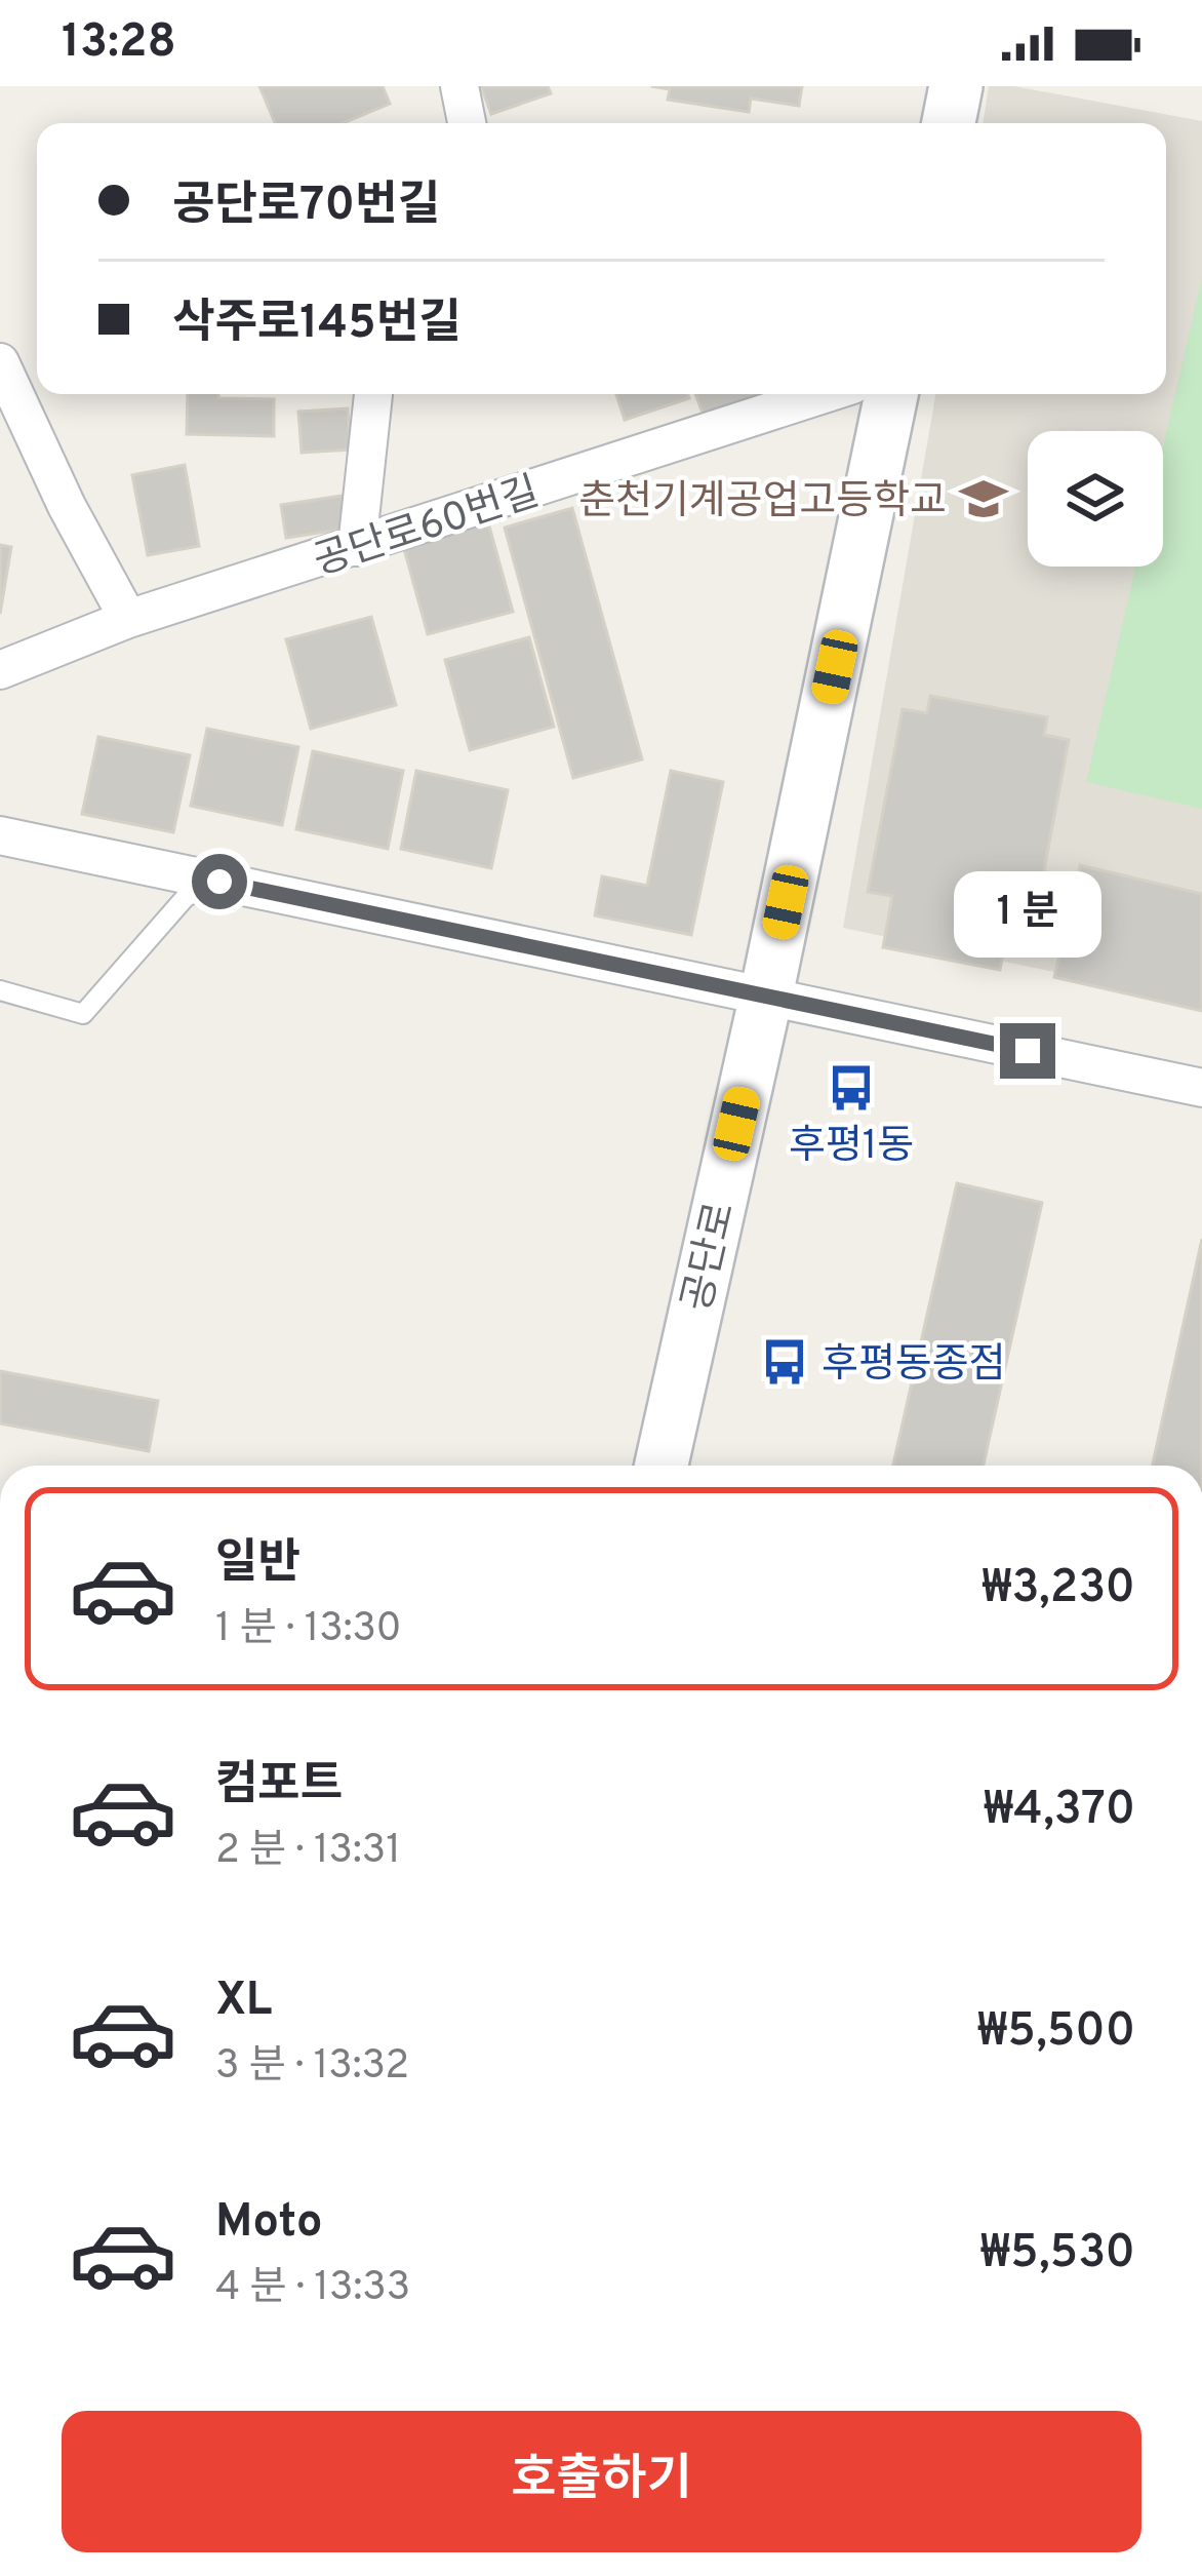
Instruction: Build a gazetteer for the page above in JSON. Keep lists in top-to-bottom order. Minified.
{"streets":{"street":["공단로60번길","공단로"]},"places":{"school or university":["춘천기계공업고등학교"],"bus stop":["후평1동","후평동종점"]},"page":{"status":"13:28","banner":["공단로70번길","삭주로145번길"],"bubble":"1 분","list":[{"name":"일반","note":"1 분 · 13:30","value":"₩3,230"},{"name":"컴포트","note":"2 분 · 13:31","value":"₩4,370"},{"name":"XL","note":"3 분 · 13:32","value":"₩5,500"},{"name":"Moto","note":"4 분 · 13:33","value":"₩5,530"}],"buttons":"호출하기"}}
